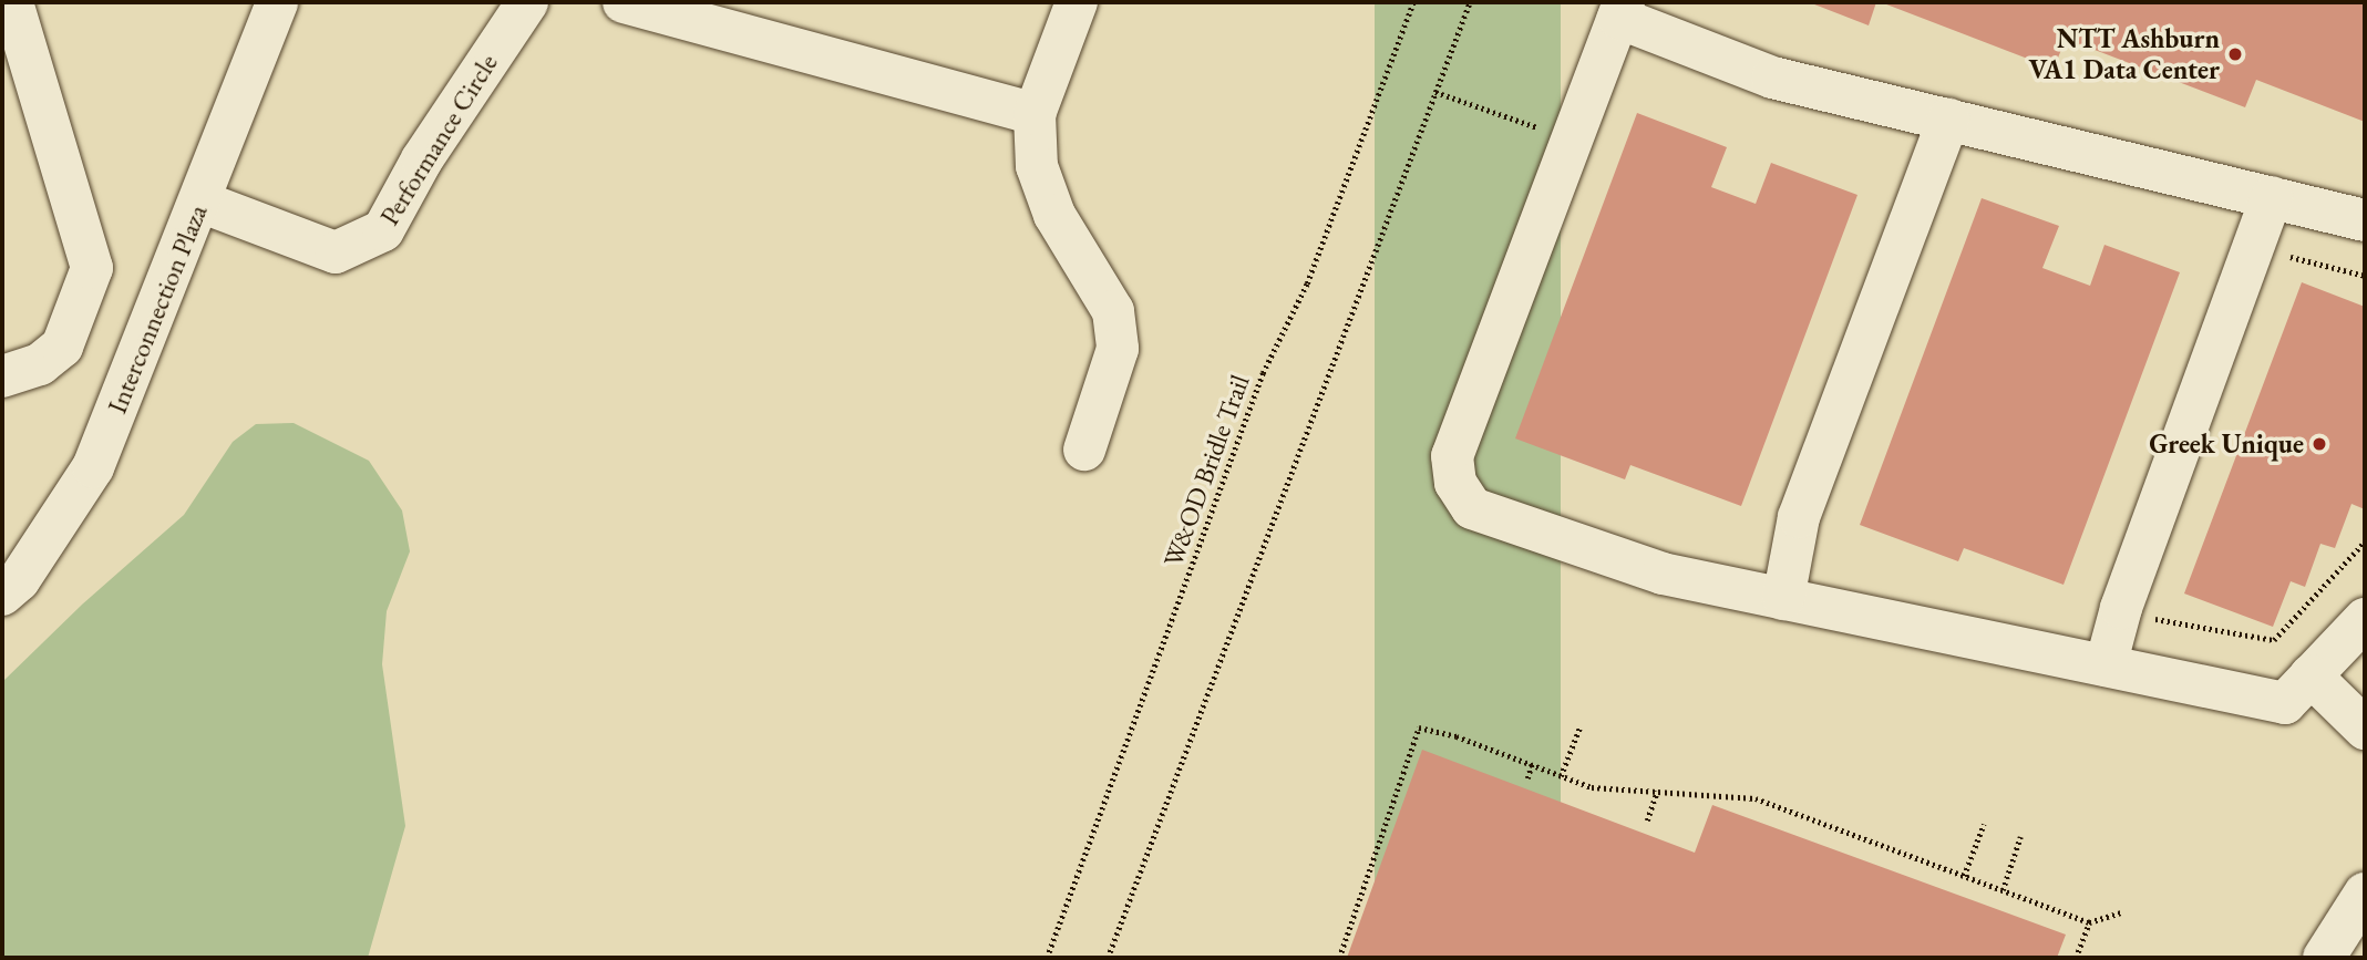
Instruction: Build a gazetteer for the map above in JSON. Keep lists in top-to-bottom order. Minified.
{"streets":{"street":["Performance Circle","Interconnection Plaza"],"path":["W&OD Bridle Trail"]},"crossings":[["Performance Circle","Interconnection Plaza"]],"places":["NTT Ashburn VA1 Data Center","Greek Unique"]}
